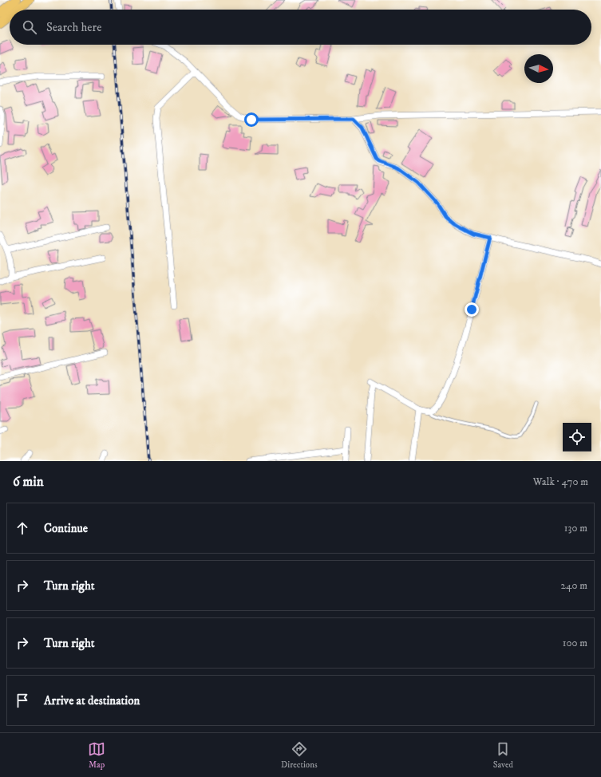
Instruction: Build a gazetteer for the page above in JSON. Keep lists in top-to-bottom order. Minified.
{"north":"right","page":{"search":"Search here","heading":["6 min","Walk · 470 m"],"list":[["Continue","130 m"],["Turn right","240 m"],["Turn right","100 m"],"Arrive at destination"],"nav":["Map","Directions","Saved"]}}
